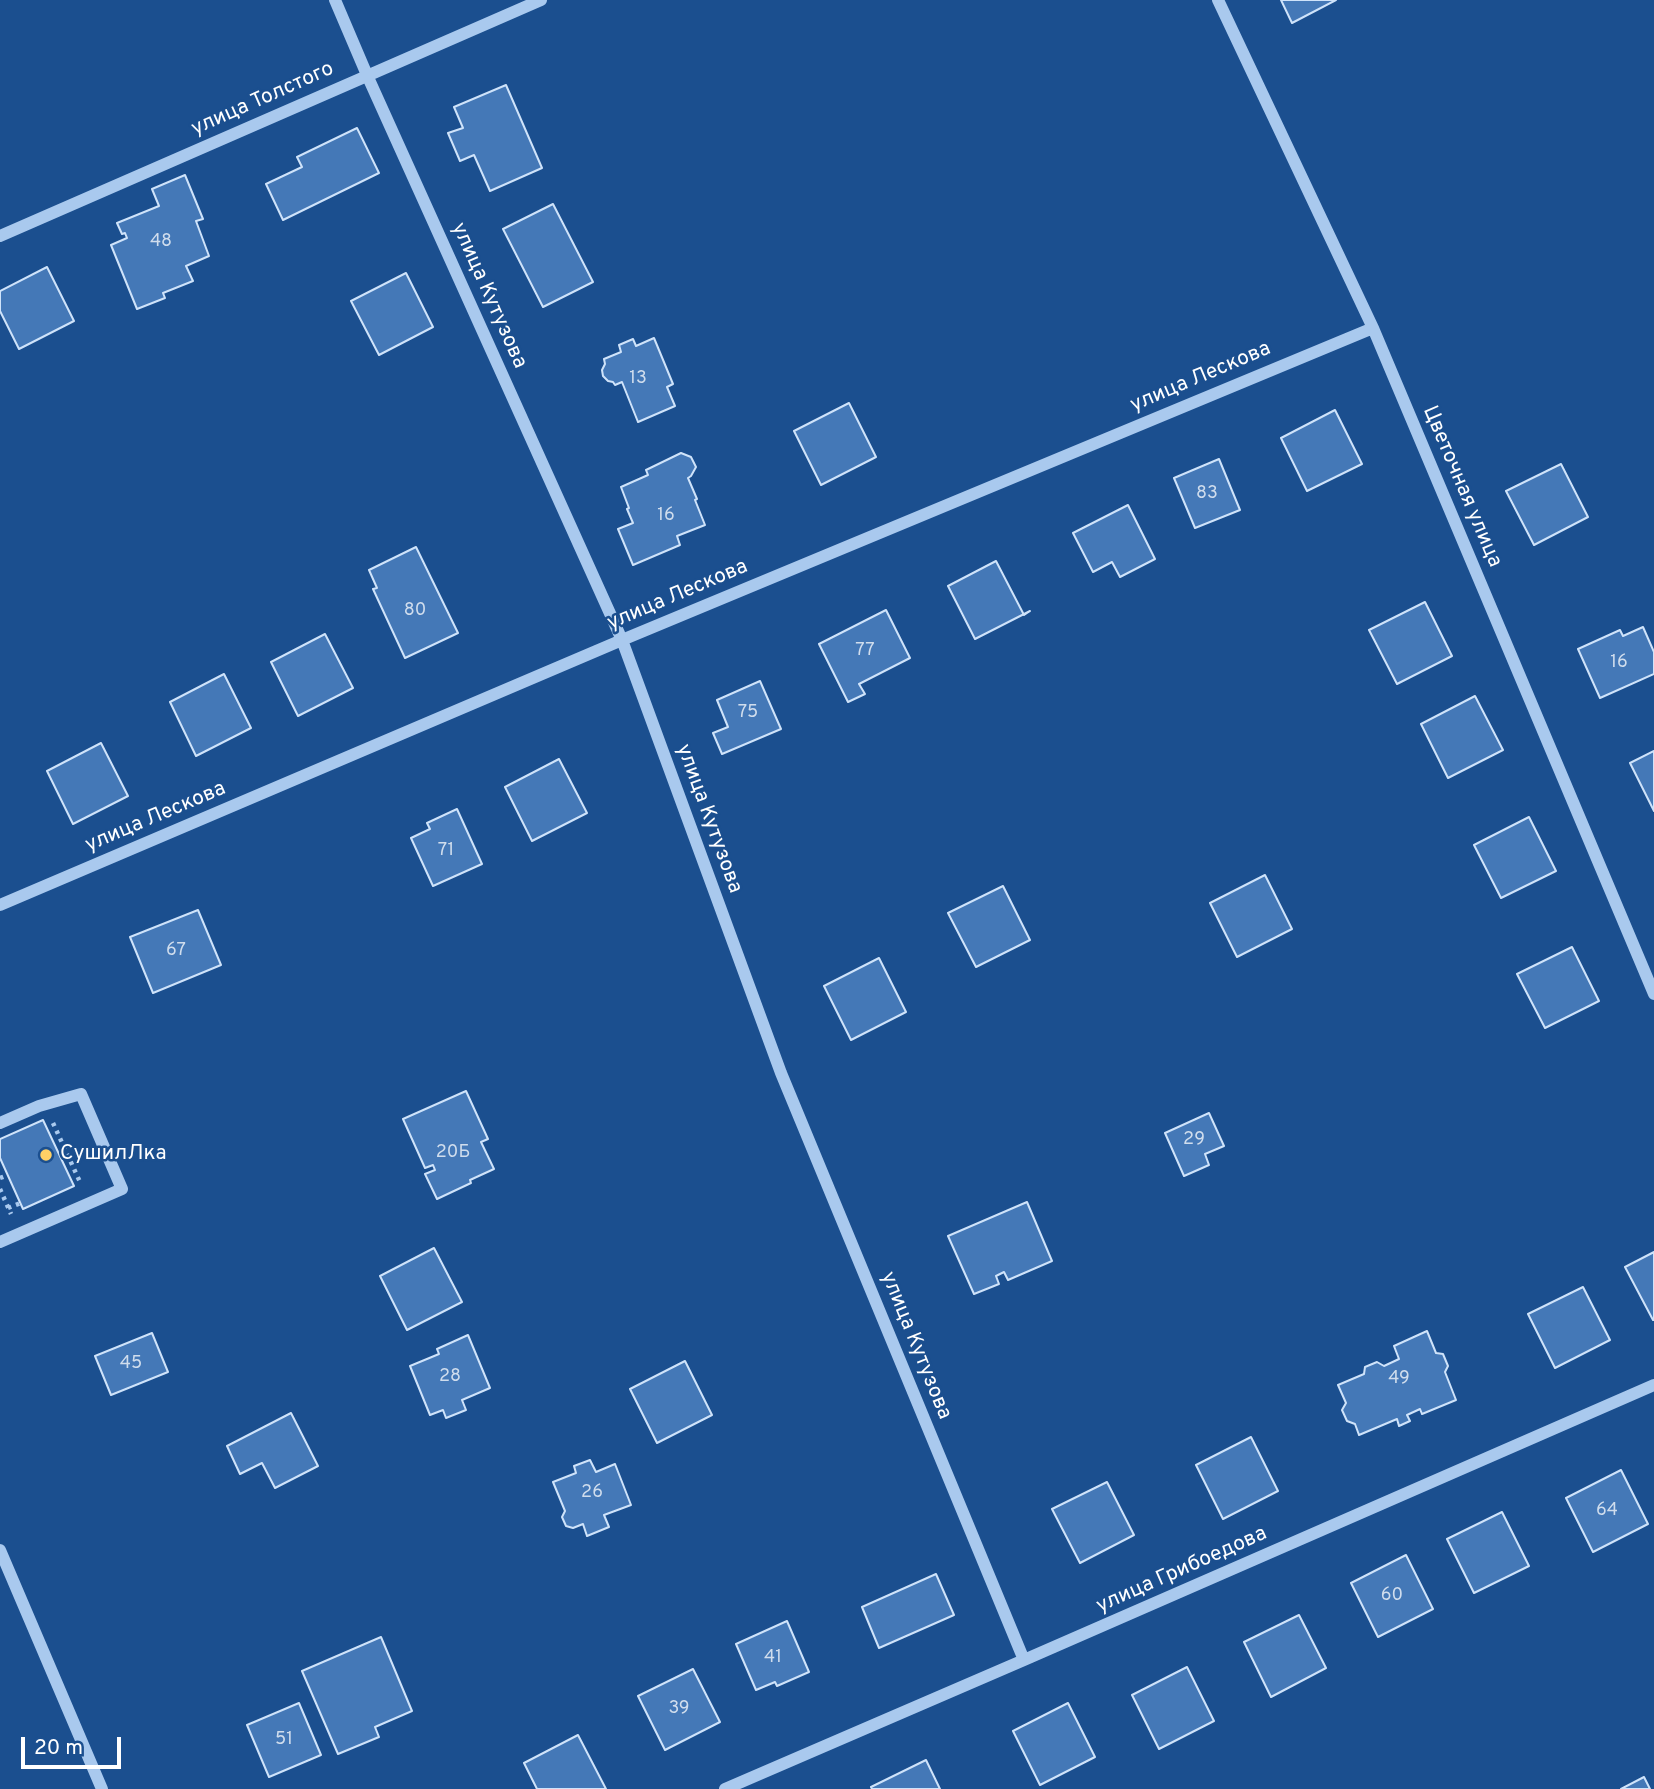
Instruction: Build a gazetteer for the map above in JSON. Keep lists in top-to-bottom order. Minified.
{"streets":{"street":["улица Толстого","улица Кутузова","улица Лескова","Цветочная улица","улица Грибоедова"]},"crossings":[["улица Толстого","улица Кутузова"],["улица Кутузова","улица Лескова"],["улица Кутузова","улица Грибоедова"],["улица Лескова","Цветочная улица"]],"places":["СушилЛка"],"house_numbers":["48","13","83","16","80","77","16","75","71","67","29","20Б","45","28","49","26","64","60","41","39","51"],"scale_bar":"20 m"}
